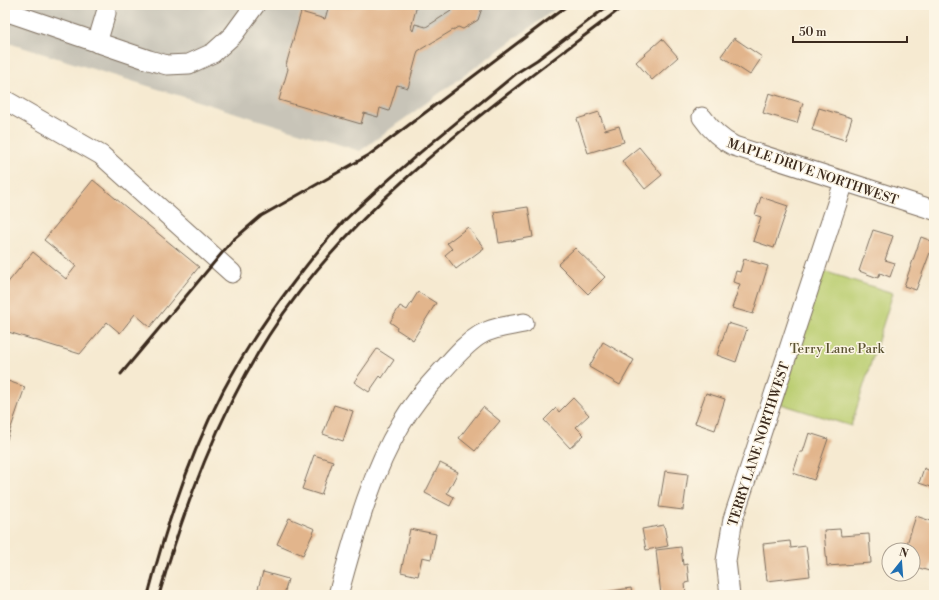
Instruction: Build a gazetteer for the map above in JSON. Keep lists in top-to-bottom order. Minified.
{"streets":{"street":["MAPLE DRIVE NORTHWEST","TERRY LANE NORTHWEST"]},"crossings":[["MAPLE DRIVE NORTHWEST","TERRY LANE NORTHWEST"]],"parks":["Terry Lane Park"],"scale_bar":"50 m","north":"top"}
